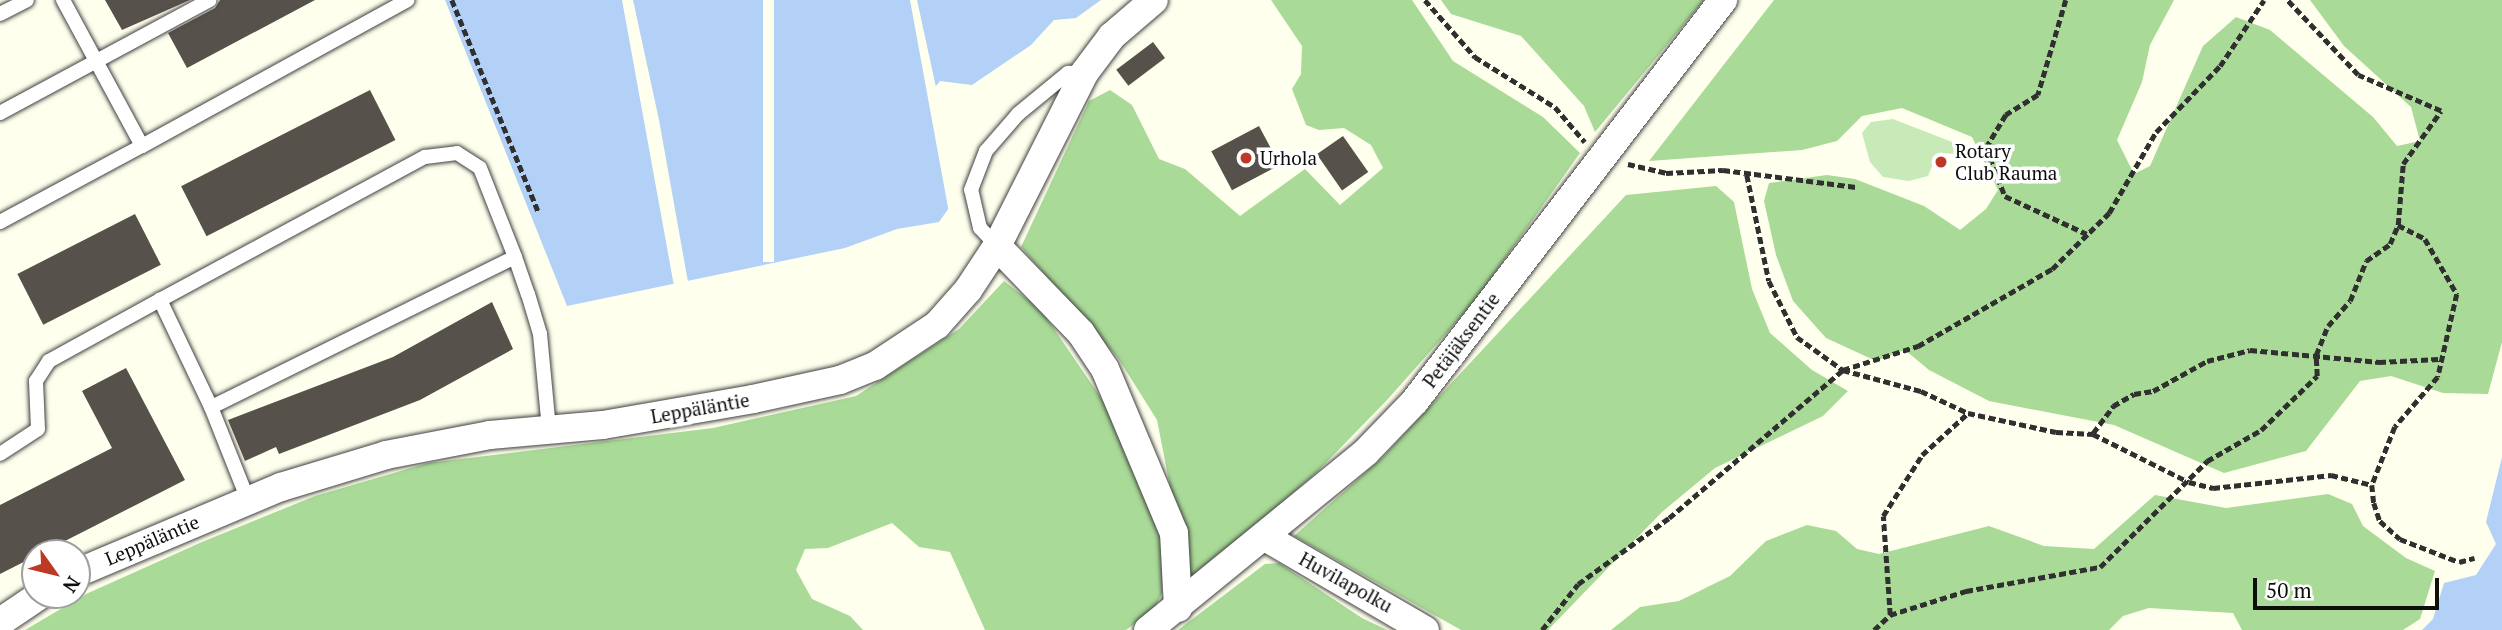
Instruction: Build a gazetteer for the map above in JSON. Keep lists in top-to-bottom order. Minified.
{"streets":{"street":["Petäjäksentie","Leppäläntie","Huvilapolku"]},"crossings":[["Petäjäksentie","Huvilapolku"]],"places":["Urhola","Rotary Club Rauma"],"scale_bar":"50 m","north":"bottom right"}
